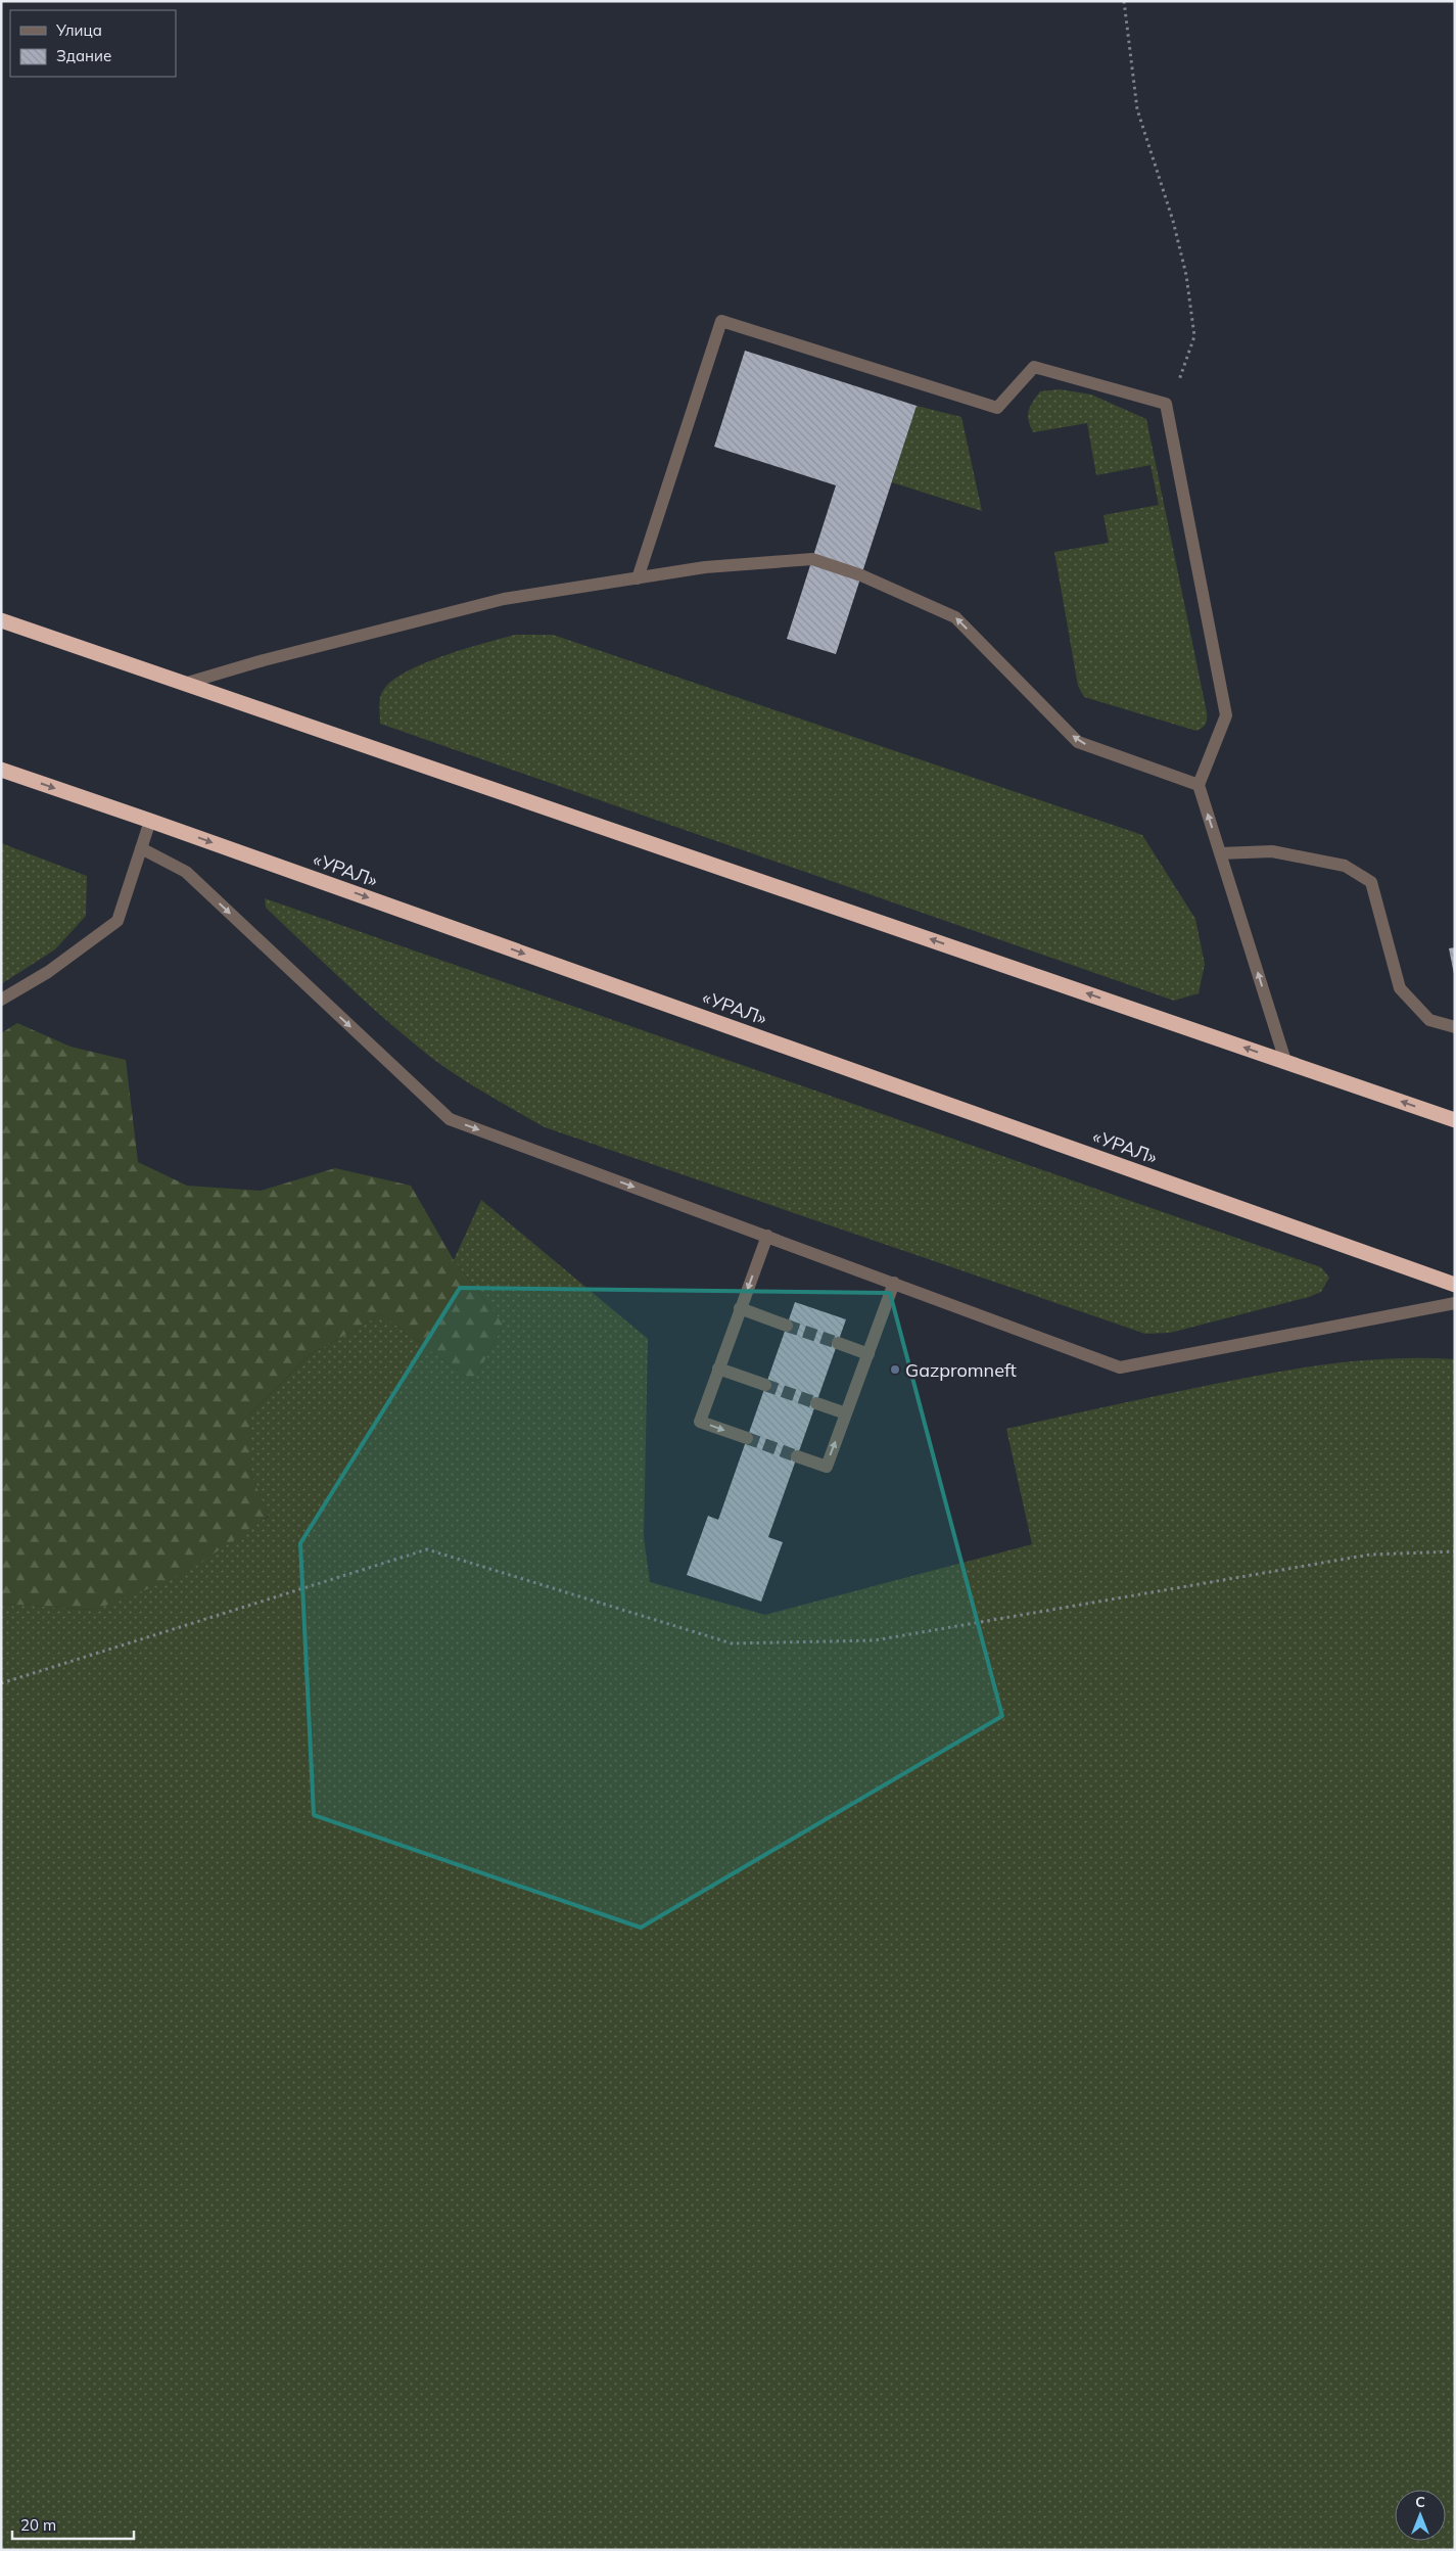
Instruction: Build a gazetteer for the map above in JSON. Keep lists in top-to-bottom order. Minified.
{"streets":{"highway":["«УРАЛ»"]},"one_way":["«УРАЛ»"],"places":["Gazpromneft"],"legend":["Улица","Здание"],"scale_bar":"20 m","north":"top"}
